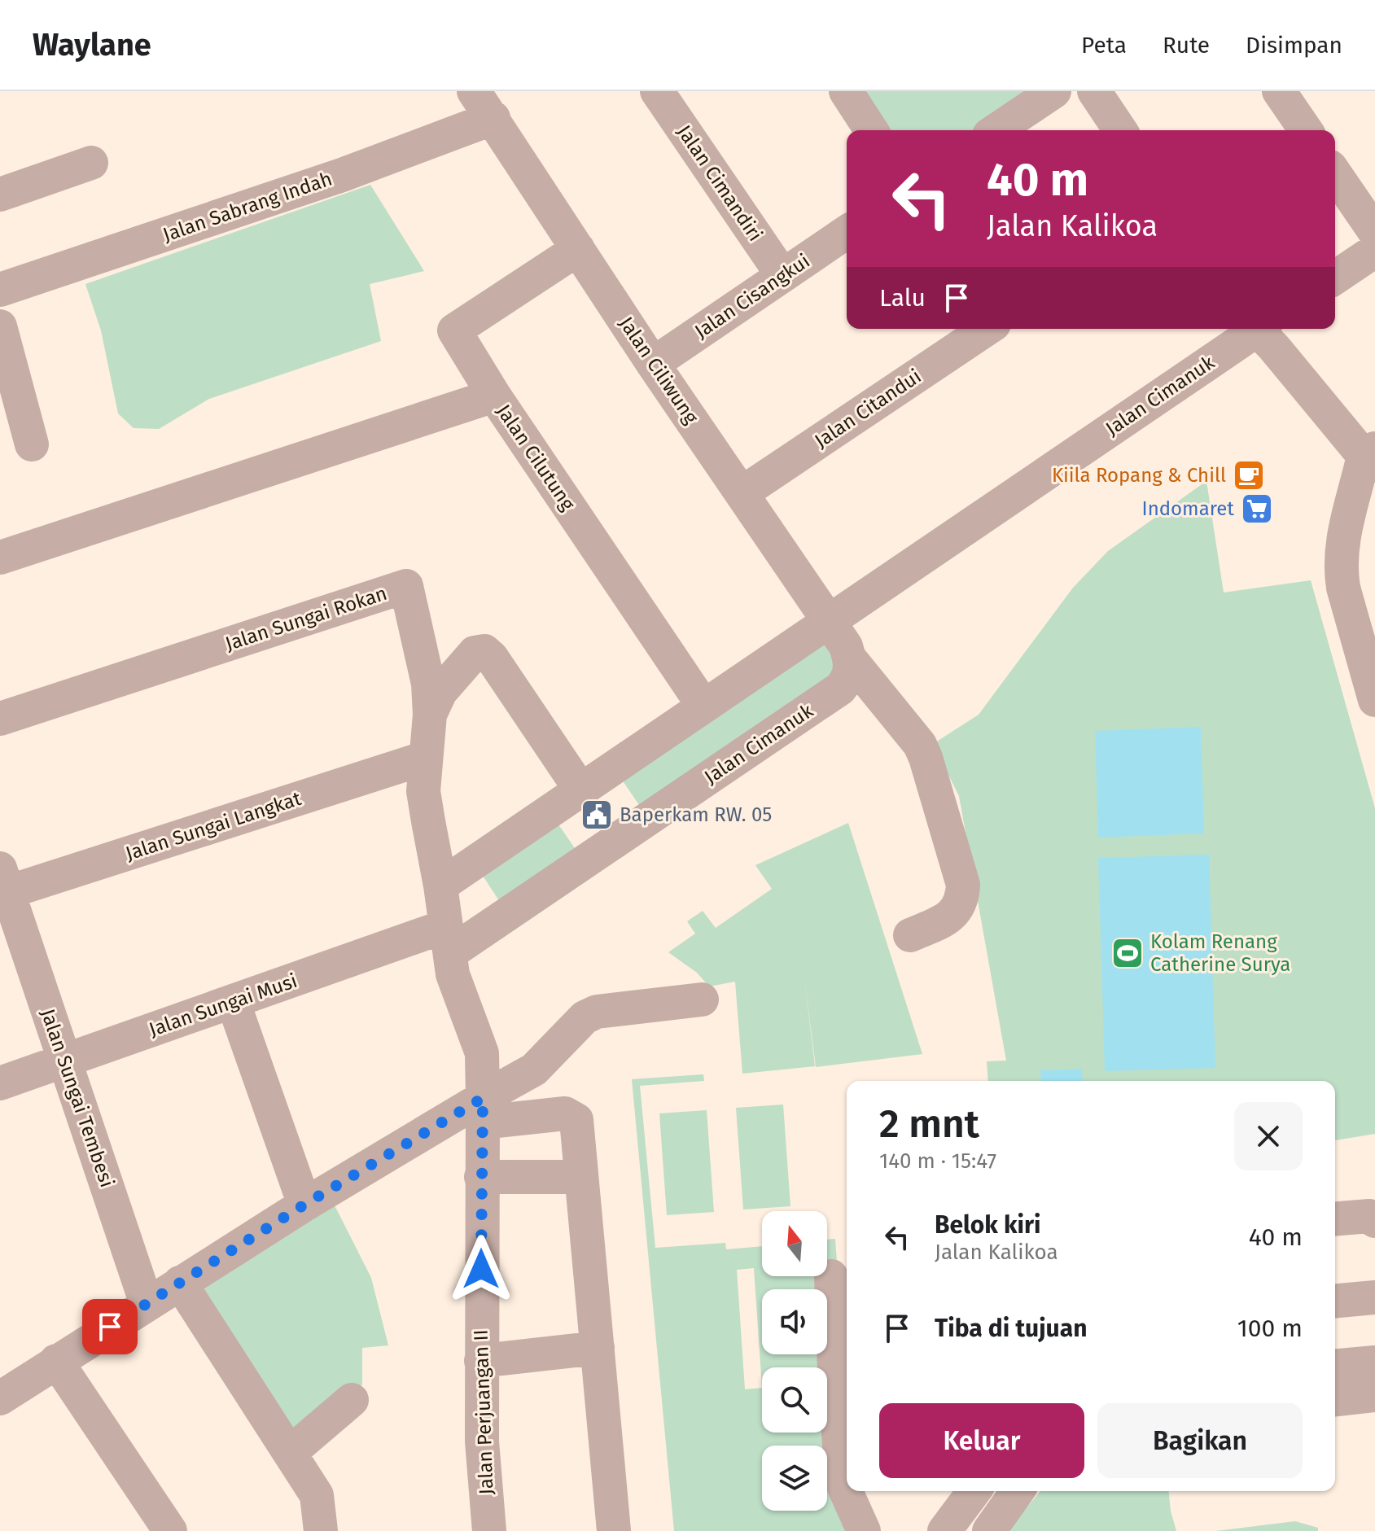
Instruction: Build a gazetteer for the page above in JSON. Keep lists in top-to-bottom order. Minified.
{"streets":{"street":["Jalan Cimandiri","Jalan Sabrang Indah","Jalan Cisangkui","Jalan Ciliwung","Jalan Cimanuk","Jalan Citandui","Jalan Cilutung","Jalan Sungai Rokan","Jalan Sungai Langkat","Jalan Sungai Musi","Jalan Sungai Tembesi","Jalan Perjuangan II"]},"crossings":[["Jalan Cimandiri","Jalan Cisangkui"],["Jalan Sabrang Indah","Jalan Ciliwung"],["Jalan Cisangkui","Jalan Ciliwung"],["Jalan Ciliwung","Jalan Cimanuk"],["Jalan Ciliwung","Jalan Citandui"],["Jalan Ciliwung","Jalan Cilutung"],["Jalan Cimanuk","Jalan Cilutung"],["Jalan Cimanuk","Jalan Sungai Rokan"],["Jalan Cimanuk","Jalan Sungai Musi"],["Jalan Sungai Rokan","Jalan Sungai Langkat"],["Jalan Sungai Rokan","Jalan Sungai Musi"],["Jalan Sungai Rokan","Jalan Perjuangan II"],["Jalan Sungai Langkat","Jalan Sungai Tembesi"],["Jalan Sungai Musi","Jalan Sungai Tembesi"]],"places":{"cafe":["Kiila Ropang & Chill"],"supermarket":["Indomaret"],"public building":["Baperkam RW. 05"],"sports":["Kolam Renang Catherine Surya"]},"north":"top","page":{"header":"Waylane","nav":["Peta","Rute","Disimpan"],"turn":["40 m","Jalan Kalikoa"],"then":"Lalu","heading":["2 mnt","140 m · 15:47"],"list":[{"name":"Belok kiri","note":"Jalan Kalikoa","value":"40 m"},{"name":"Tiba di tujuan","value":"100 m"}],"buttons":["Keluar","Bagikan"]}}
